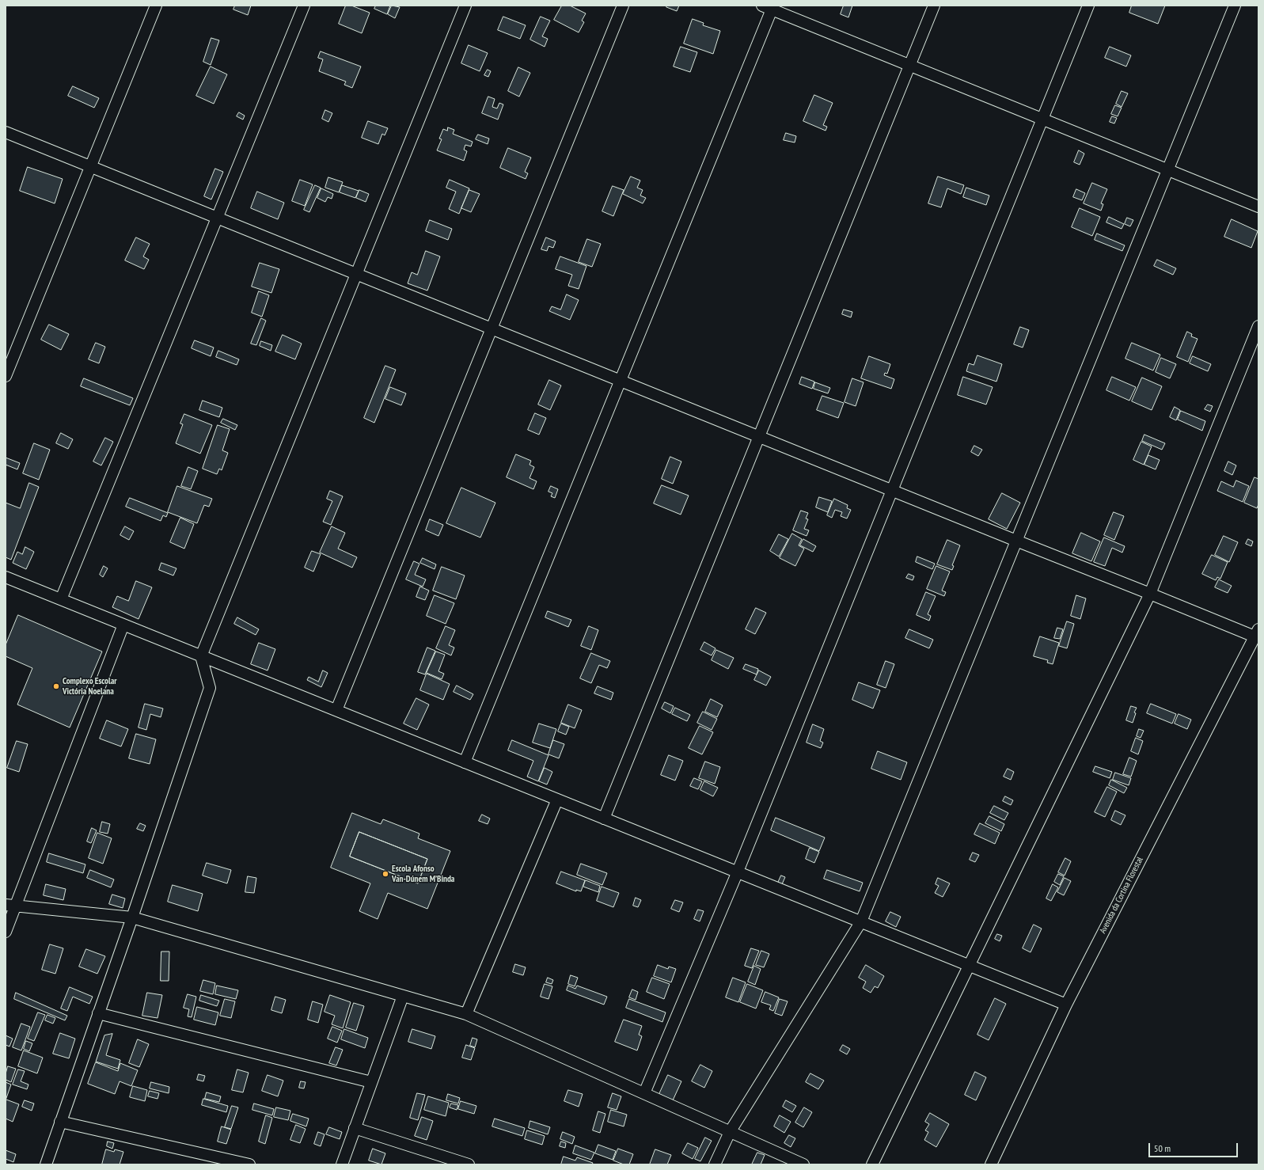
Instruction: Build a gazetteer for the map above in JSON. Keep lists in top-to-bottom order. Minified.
{"streets":{"street":["Avenida da Cortina Florestal"]},"places":["Complexo Escolar Victória Noelana","Escola Afonso Van-Dúnem M’Binda"],"scale_bar":"50 m"}
